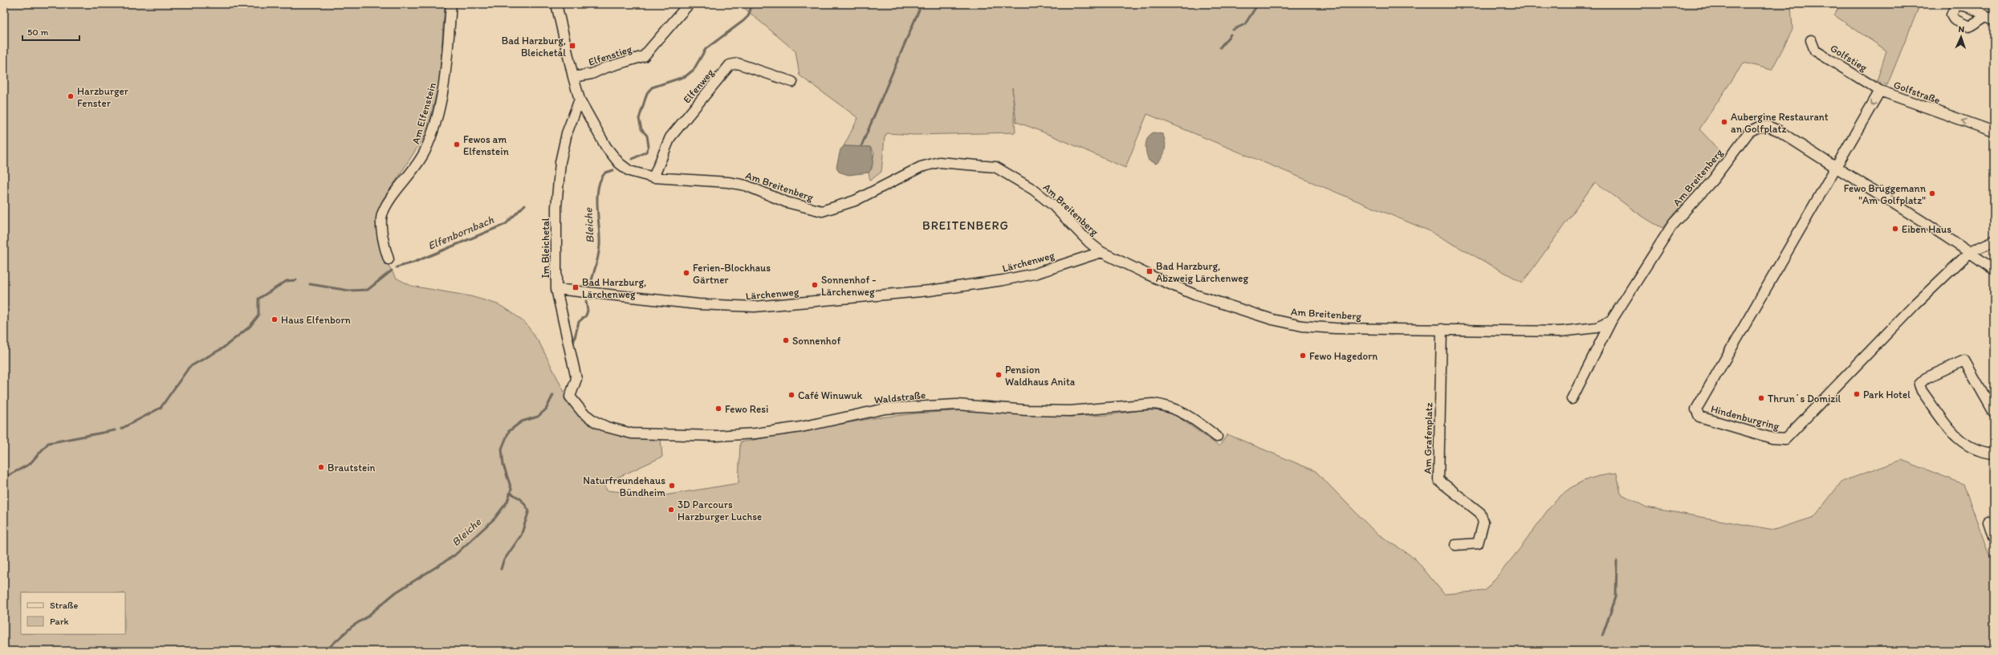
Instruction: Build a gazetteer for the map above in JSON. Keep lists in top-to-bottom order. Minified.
{"streets":{"street":["Elfenstieg","Golfstieg","Elfenweg","Golfstraße","Am Elfenstein","Am Breitenberg","Im Bleichetal","Lärchenweg","Waldstraße","Hindenburgring","Am Grafenplatz"]},"crossings":[["Elfenstieg","Am Breitenberg"],["Golfstieg","Golfstraße"],["Elfenweg","Am Breitenberg"],["Golfstraße","Am Breitenberg"],["Golfstraße","Hindenburgring"],["Am Breitenberg","Im Bleichetal"],["Am Breitenberg","Lärchenweg"],["Am Breitenberg","Hindenburgring"],["Am Breitenberg","Am Grafenplatz"],["Im Bleichetal","Lärchenweg"],["Im Bleichetal","Waldstraße"]],"districts":["BREITENBERG"],"water":["Bleiche","Elfenbornbach"],"places":{"transit":["Bad Harzburg, Bleichetal","Bad Harzburg, Abzweig Lärchenweg","Bad Harzburg, Lärchenweg"],"other":["Harzburger Fenster","Aubergine Restaurant an Golfplatz","Fewos am Elfenstein","Fewo Brüggemann \"Am Golfplatz\"","Eiben Haus","Ferien-Blockhaus Gärtner","Sonnenhof - Lärchenweg","Haus Elfenborn","Sonnenhof","Fewo Hagedorn","Pension Waldhaus Anita","Park Hotel","Café Winuwuk","Thrun´s Domizil","Fewo Resi","Brautstein","Naturfreundehaus Bündheim","3D Parcours Harzburger Luchse"]},"legend":["Straße","Park"],"scale_bar":"50 m","north":"top"}
